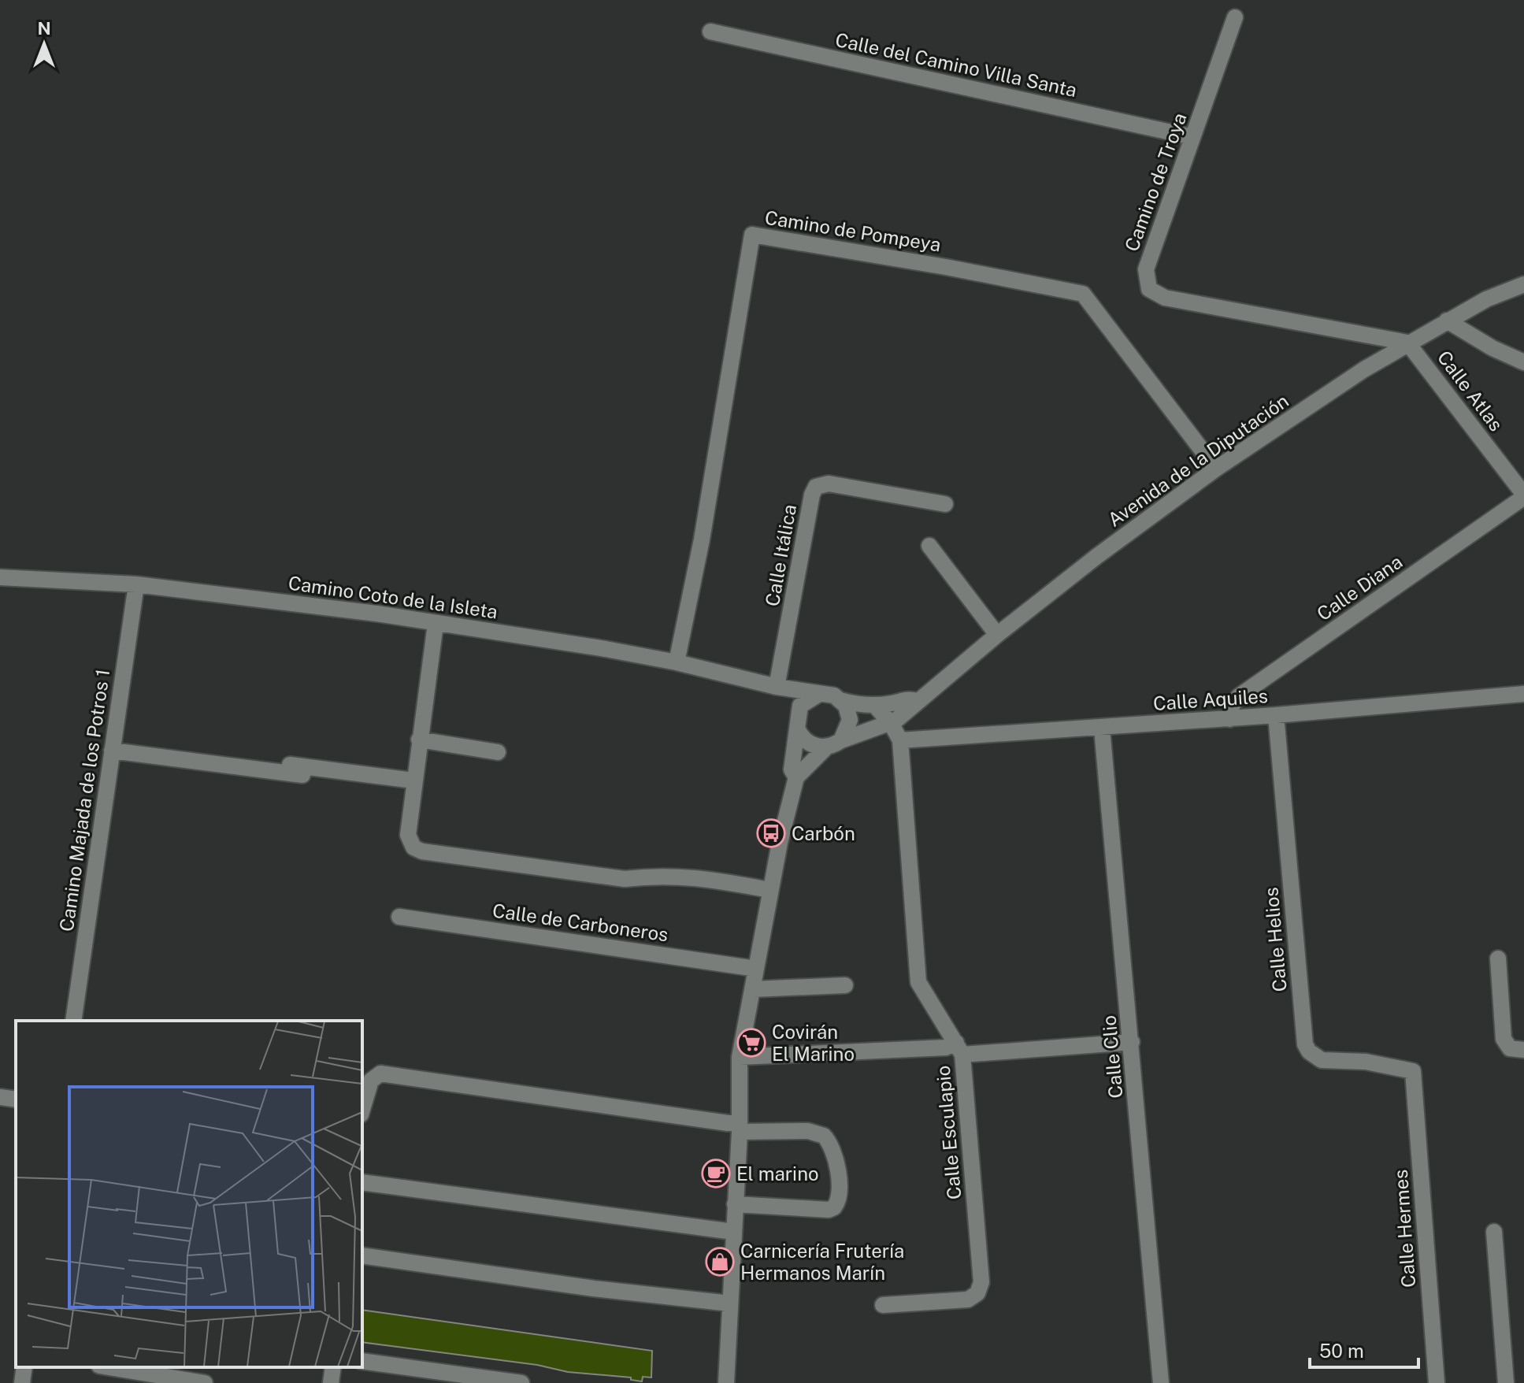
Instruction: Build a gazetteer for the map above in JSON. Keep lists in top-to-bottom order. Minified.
{"streets":{"street":["Calle del Camino Villa Santa","Camino de Troya","Camino de Pompeya","Calle Atlas","Avenida de la Diputación","Calle Itálica","Calle Diana","Camino Coto de la Isleta","Calle Aquiles","Camino Majada de los Potros 1","Calle de Carboneros","Calle Helios","Calle Clio","Calle Esculapio","Calle Hermes"]},"crossings":[["Calle del Camino Villa Santa","Camino de Troya"],["Camino de Troya","Calle Atlas"],["Camino de Troya","Avenida de la Diputación"],["Camino de Pompeya","Avenida de la Diputación"],["Camino de Pompeya","Camino Coto de la Isleta"],["Calle Atlas","Avenida de la Diputación"],["Calle Atlas","Calle Diana"],["Avenida de la Diputación","Camino Coto de la Isleta"],["Avenida de la Diputación","Calle Esculapio"],["Calle Itálica","Camino Coto de la Isleta"],["Calle Diana","Calle Aquiles"],["Camino Coto de la Isleta","Camino Majada de los Potros 1"],["Calle Aquiles","Calle Helios"],["Calle Aquiles","Calle Clio"],["Calle Aquiles","Calle Esculapio"],["Calle Helios","Calle Hermes"]],"places":{"bus stop":["Carbón"],"supermarket":["Covirán El Marino"],"cafe":["El marino"],"shop":["Carnicería Frutería Hermanos Marín"]},"scale_bar":"50 m","north":"top"}
